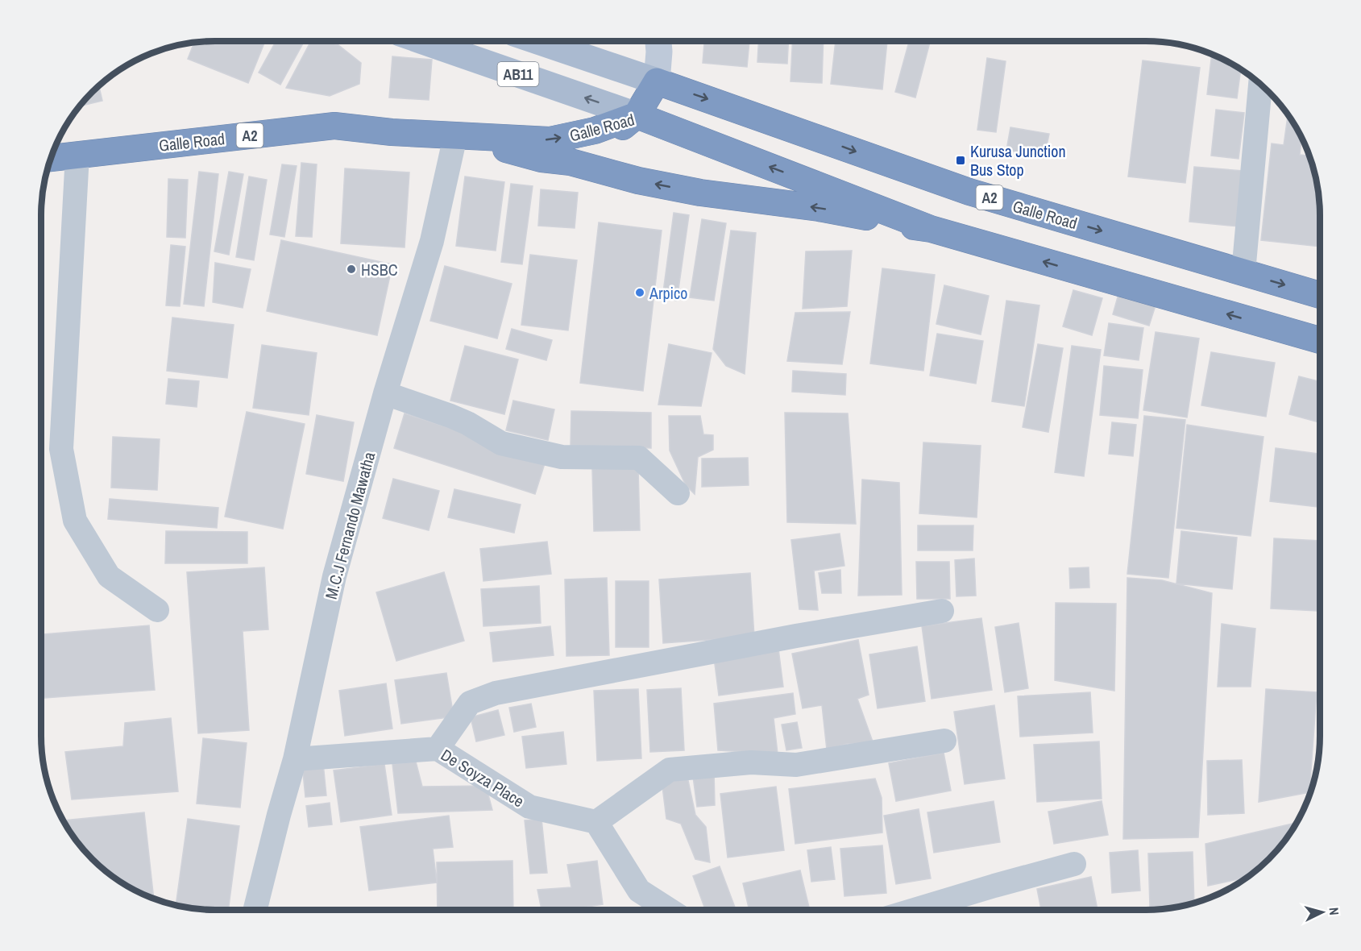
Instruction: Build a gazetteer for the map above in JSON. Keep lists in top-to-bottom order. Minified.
{"streets":{"highway":["Galle Road","A2"],"main road":["AB11"],"street":["M.C.J Fernando Mawatha","De Soyza Place"]},"crossings":[["AB11","Galle Road"],["Galle Road","M.C.J Fernando Mawatha"],["M.C.J Fernando Mawatha","De Soyza Place"]],"places":{"transit":["Kurusa Junction Bus Stop"],"other":["HSBC","Arpico"]},"north":"right"}
